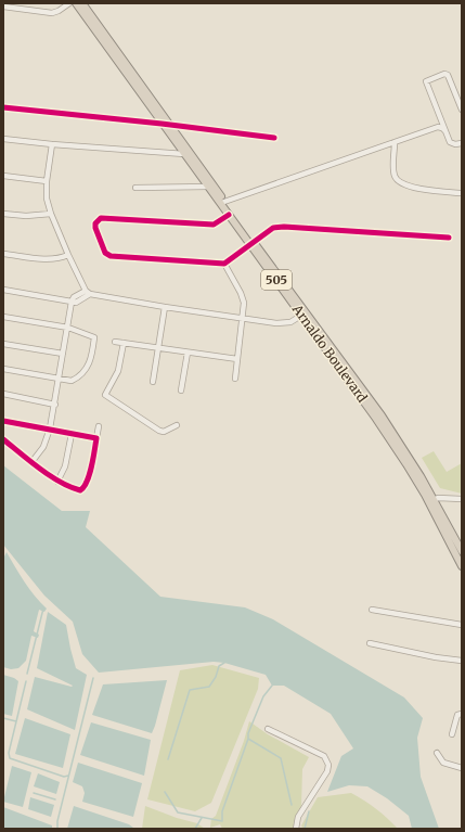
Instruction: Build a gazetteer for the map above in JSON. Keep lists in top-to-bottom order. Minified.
{"streets":{"highway":["505","Arnaldo Boulevard"]}}
